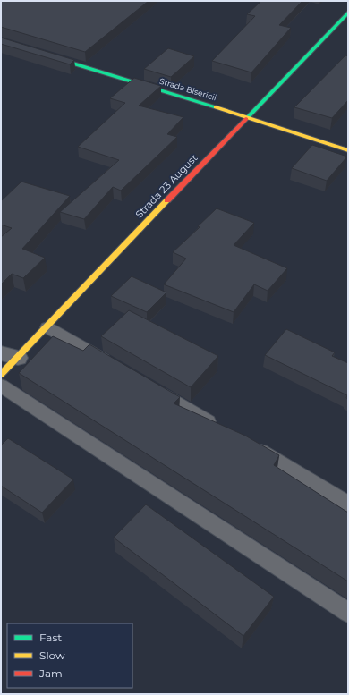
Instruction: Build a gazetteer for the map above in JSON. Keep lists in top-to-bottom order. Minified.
{"streets":{"main road":["Strada Bisericii","Strada 23 August"]},"crossings":[["Strada Bisericii","Strada 23 August"]],"legend":["Fast","Slow","Jam"]}
